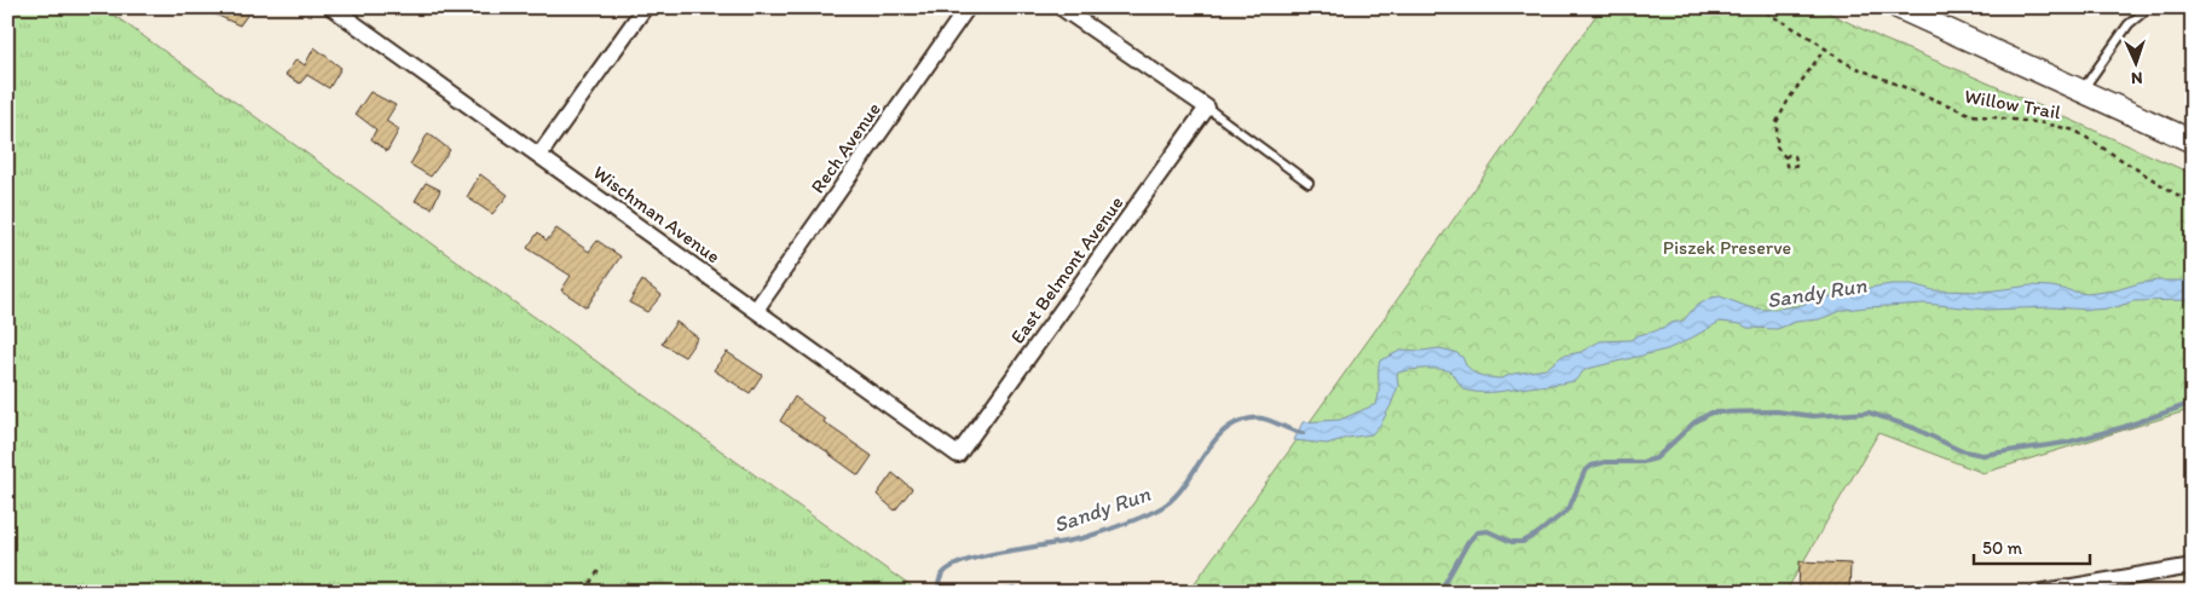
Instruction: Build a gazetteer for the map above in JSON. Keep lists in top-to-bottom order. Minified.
{"streets":{"street":["Rech Avenue","Wischman Avenue","East Belmont Avenue"],"path":["Willow Trail"]},"crossings":[["Rech Avenue","Wischman Avenue"],["Wischman Avenue","East Belmont Avenue"]],"water":["Sandy Run"],"parks":["Piszek Preserve"],"scale_bar":"50 m","north":"bottom"}
